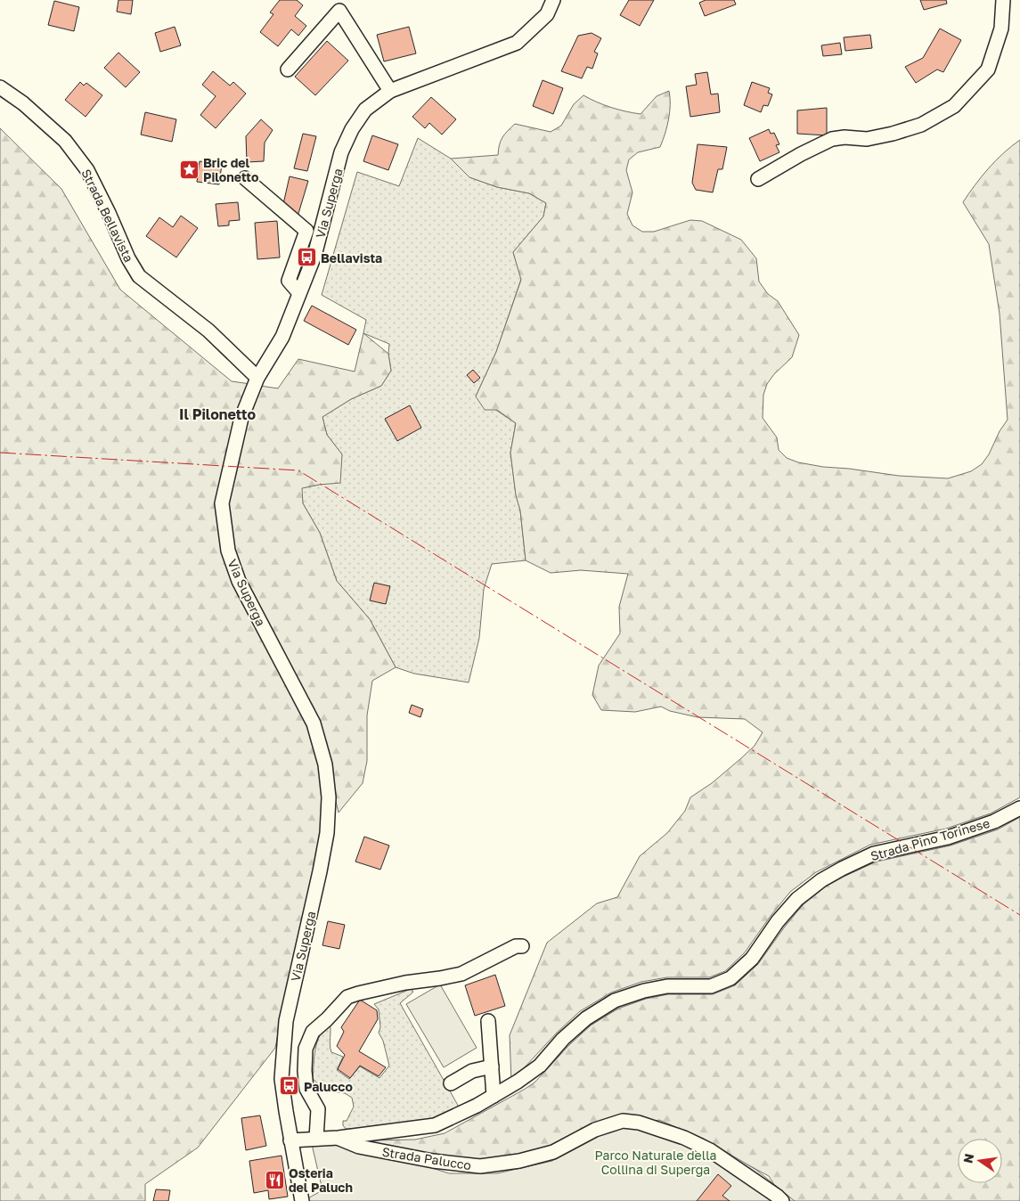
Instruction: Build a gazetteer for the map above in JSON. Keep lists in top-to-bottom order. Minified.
{"streets":{"street":["Via Superga","Strada Bellavista","Strada Pino Torinese","Strada Palucco"]},"crossings":[["Via Superga","Strada Bellavista"],["Via Superga","Strada Pino Torinese"],["Strada Pino Torinese","Strada Palucco"]],"districts":["Il Pilonetto"],"parks":["Parco Naturale della Collina di Superga"],"places":{"place":["Bric del Pilonetto"],"bus stop":["Bellavista","Palucco"],"restaurant":["Osteria del Paluch"]},"north":"left"}
